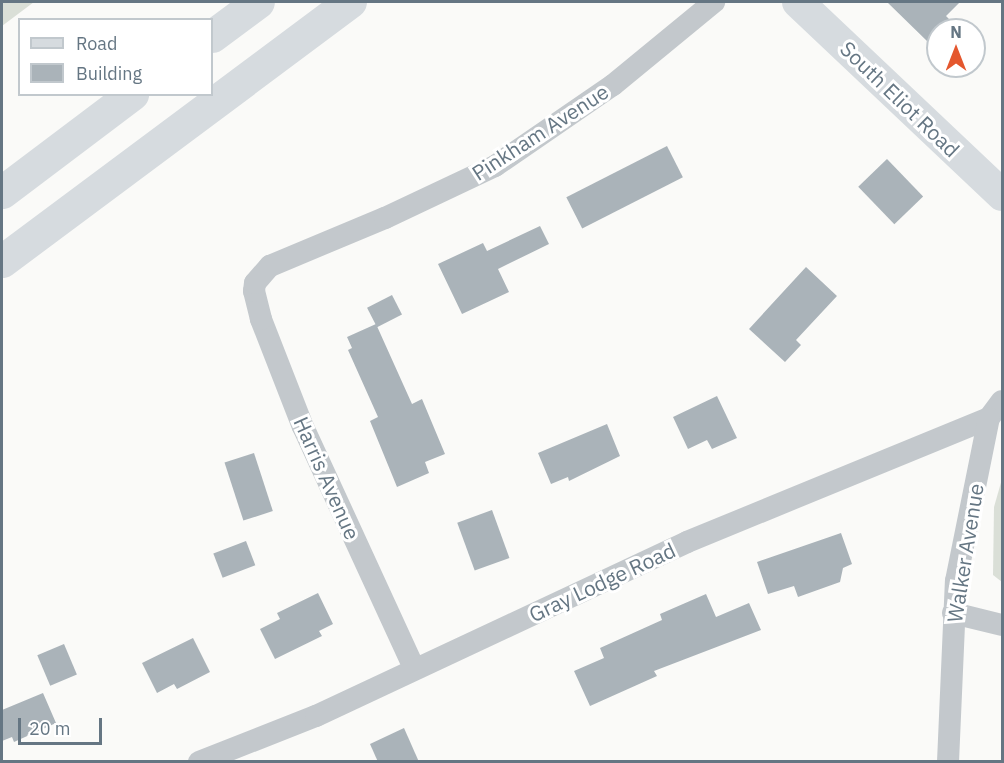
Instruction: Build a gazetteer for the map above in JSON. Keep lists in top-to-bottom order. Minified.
{"streets":{"main road":["South Eliot Road"],"street":["Pinkham Avenue","Harris Avenue","Walker Avenue","Gray Lodge Road"]},"crossings":[["Pinkham Avenue","Harris Avenue"],["Harris Avenue","Gray Lodge Road"],["Walker Avenue","Gray Lodge Road"]],"legend":["Road","Building"],"scale_bar":"20 m","north":"top"}
